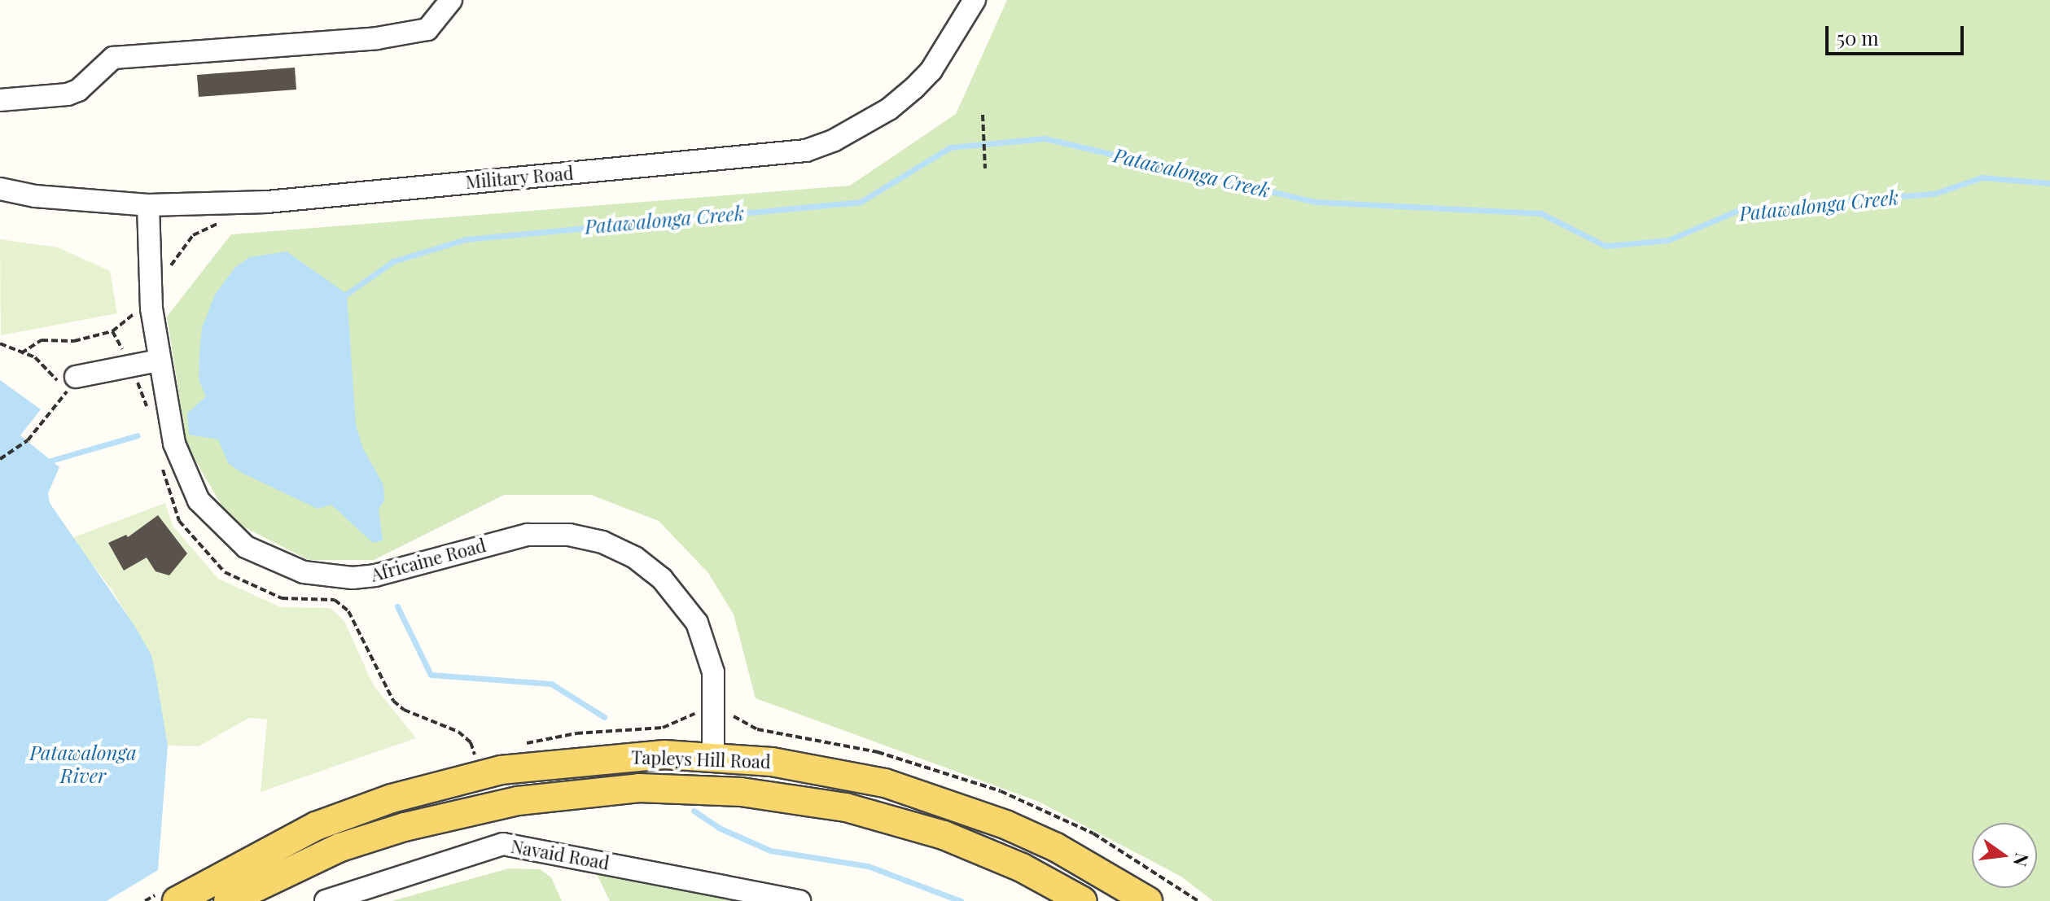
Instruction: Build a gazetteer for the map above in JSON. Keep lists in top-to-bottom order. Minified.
{"streets":{"main road":["Tapleys Hill Road"],"street":["Military Road","Africaine Road","Navaid Road"]},"crossings":[["Military Road","Africaine Road"],["Africaine Road","Tapleys Hill Road"]],"water":["Patawalonga Creek","Patawalonga River"],"scale_bar":"50 m","north":"right"}
